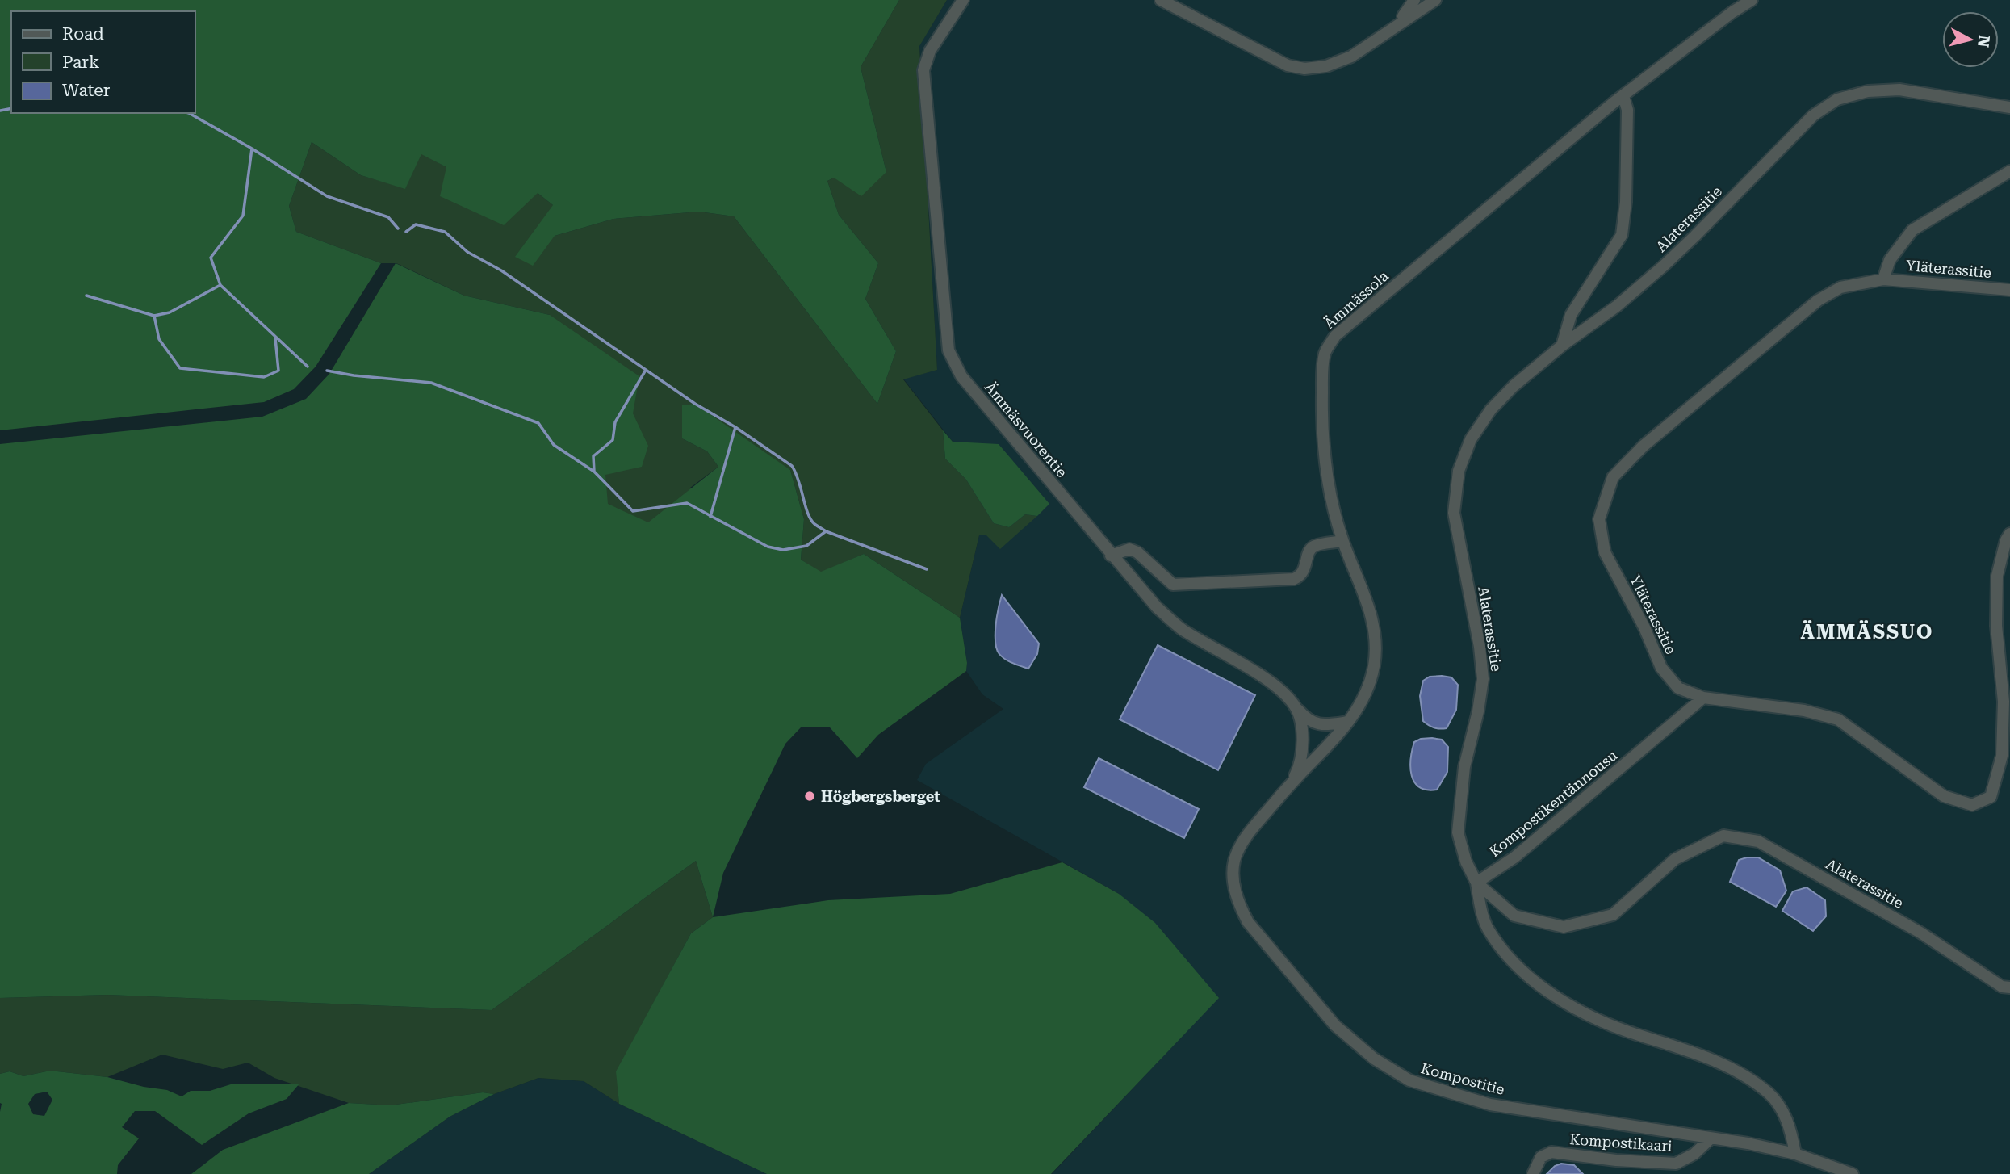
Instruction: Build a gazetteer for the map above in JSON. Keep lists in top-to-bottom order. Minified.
{"streets":{"street":["Alaterassitie","Yläterassitie","Ämmässola","Ämmäsvuorentie","Kompostikentännousu","Kompostitie","Kompostikaari"]},"crossings":[["Alaterassitie","Kompostikentännousu"],["Yläterassitie","Kompostikentännousu"],["Ämmässola","Ämmäsvuorentie"],["Ämmässola","Kompostitie"],["Kompostitie","Kompostikaari"]],"districts":["ÄMMÄSSUO"],"places":["Högbergsberget"],"legend":["Road","Park","Water"],"north":"right"}
